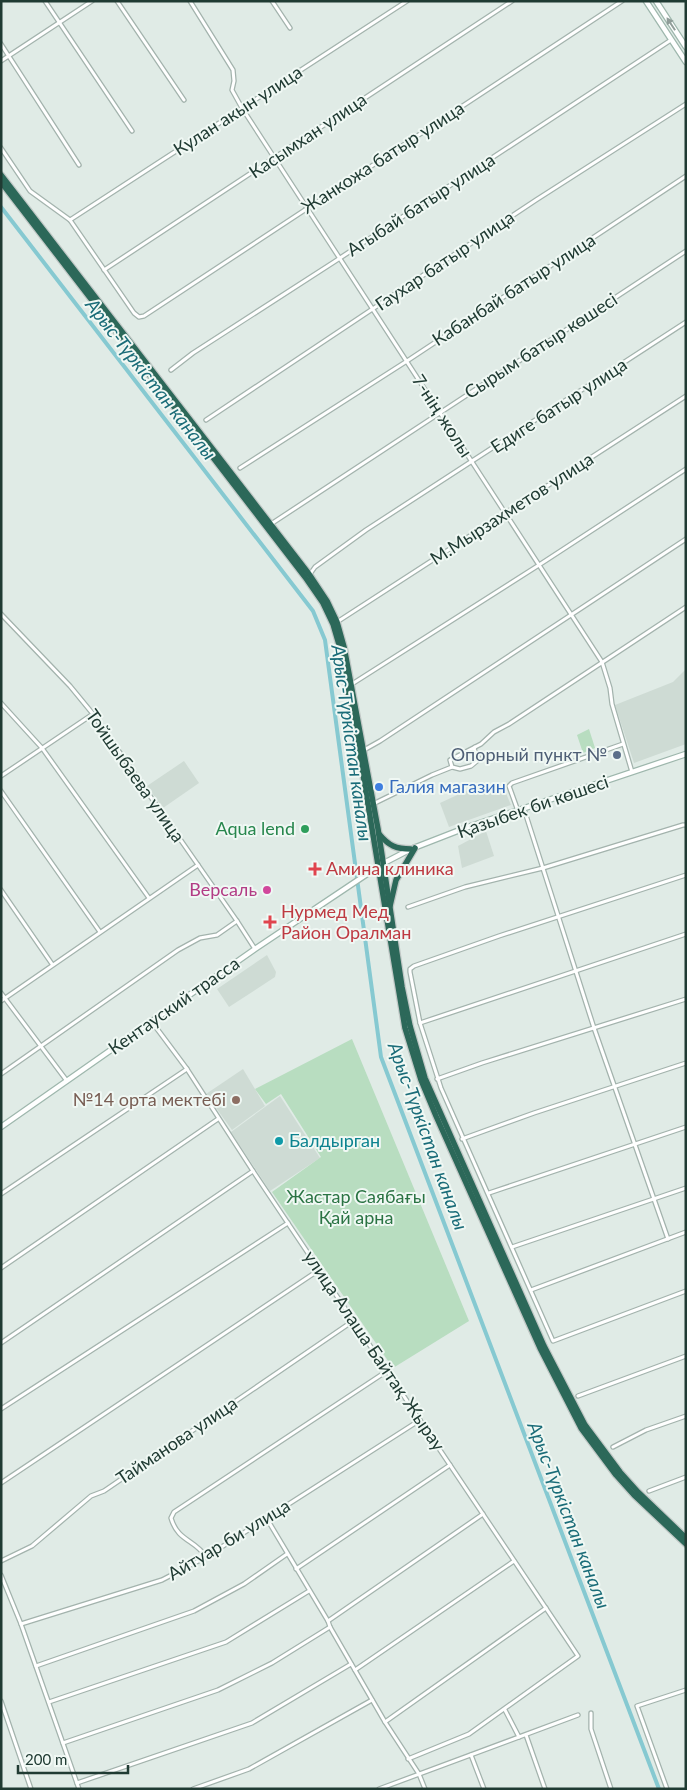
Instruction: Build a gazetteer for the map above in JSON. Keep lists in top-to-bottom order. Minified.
{"streets":{"main road":["Қазыбек би көшесі","Кентауский трасса"],"street":["Кулан акын улица","Касымхан улица","Жанкожа батыр улица","Агыбай батыр улица","Гаухар батыр улица","Кабанбай батыр улица","Сырым батыр көшесі","Едиге батыр улица","7-нің жолы","М.Мырзахметов улица","Тойшыбаева улица","улица Алаша Байтақ Жырау","Тайманова улица","Айтуар би улица"]},"crossings":[["Кулан акын улица","7-нің жолы"],["Касымхан улица","Жанкожа батыр улица"],["Касымхан улица","7-нің жолы"],["Жанкожа батыр улица","7-нің жолы"],["Агыбай батыр улица","7-нің жолы"],["Гаухар батыр улица","7-нің жолы"],["Кабанбай батыр улица","7-нің жолы"],["Сырым батыр көшесі","7-нің жолы"],["Едиге батыр улица","7-нің жолы"],["7-нің жолы","М.Мырзахметов улица"],["7-нің жолы","Қазыбек би көшесі"],["Тойшыбаева улица","Кентауский трасса"],["Қазыбек би көшесі","Кентауский трасса"],["Кентауский трасса","улица Алаша Байтақ Жырау"],["улица Алаша Байтақ Жырау","Тайманова улица"],["улица Алаша Байтақ Жырау","Айтуар би улица"]],"water":["Арыс-Түркістан каналы"],"parks":["Жастар Саябағы Қай арна"],"places":{"other":["Опорный пункт №","Галия магазин","Aqua lend","Версаль","№14 орта мектебі","Балдырган"],"health":["Амина клиника","Нурмед Мед Район Оралман"]},"scale_bar":"200 m"}
